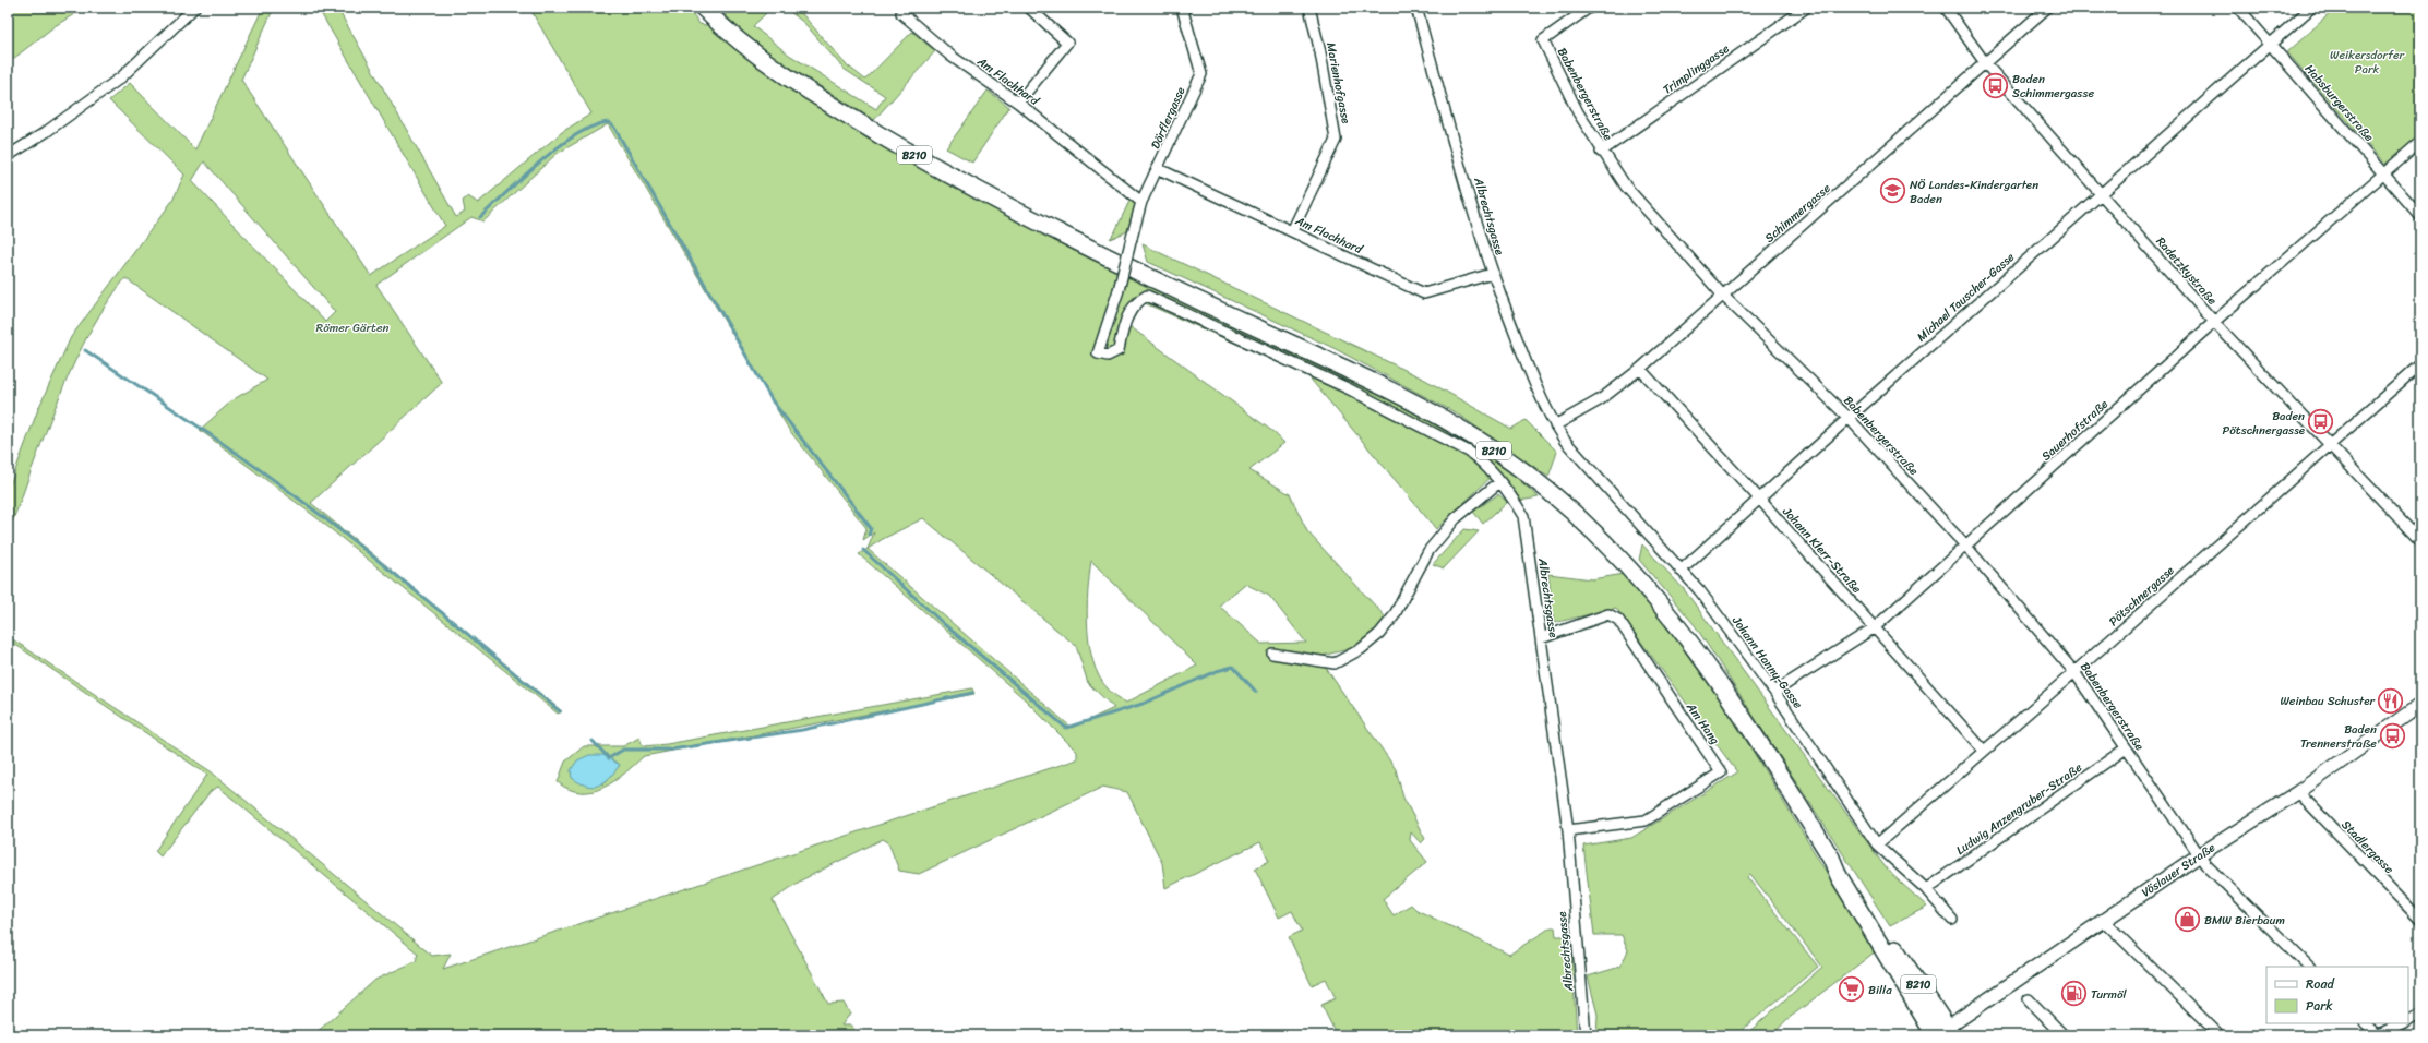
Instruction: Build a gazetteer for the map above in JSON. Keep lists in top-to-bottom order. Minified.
{"streets":{"main road":["B210"],"street":["Trimplinggasse","Am Flachhard","Marienhofgasse","Babenbergerstraße","Habsburgerstraße","Dörflergasse","Schimmergasse","Albrechtsgasse","Radetzkystraße","Michael Tauscher-Gasse","Sauerhofstraße","Johann Klerr-Straße","Pötschnergasse","Johann Hanny-Gasse","Am Hang","Ludwig Anzengruber-Straße","Stadlergasse","Vöslauer Straße"]},"crossings":[["Trimplinggasse","Babenbergerstraße"],["Am Flachhard","Marienhofgasse"],["Am Flachhard","Dörflergasse"],["Am Flachhard","Albrechtsgasse"],["Babenbergerstraße","Schimmergasse"],["Babenbergerstraße","Michael Tauscher-Gasse"],["Babenbergerstraße","Sauerhofstraße"],["Babenbergerstraße","Pötschnergasse"],["Babenbergerstraße","Ludwig Anzengruber-Straße"],["Babenbergerstraße","Vöslauer Straße"],["Habsburgerstraße","Michael Tauscher-Gasse"],["Habsburgerstraße","Sauerhofstraße"],["Dörflergasse","Albrechtsgasse"],["B210","Vöslauer Straße"],["Schimmergasse","Albrechtsgasse"],["Schimmergasse","Radetzkystraße"],["Schimmergasse","Johann Klerr-Straße"],["Schimmergasse","Johann Hanny-Gasse"],["Albrechtsgasse","Johann Hanny-Gasse"],["Albrechtsgasse","Am Hang"],["Radetzkystraße","Michael Tauscher-Gasse"],["Radetzkystraße","Sauerhofstraße"],["Radetzkystraße","Pötschnergasse"],["Michael Tauscher-Gasse","Johann Klerr-Straße"],["Michael Tauscher-Gasse","Johann Hanny-Gasse"],["Sauerhofstraße","Johann Klerr-Straße"],["Sauerhofstraße","Johann Hanny-Gasse"],["Johann Klerr-Straße","Pötschnergasse"],["Pötschnergasse","Johann Hanny-Gasse"],["Johann Hanny-Gasse","Ludwig Anzengruber-Straße"],["Stadlergasse","Vöslauer Straße"]],"parks":["Weikersdorfer Park","Römer Gärten"],"places":{"bus stop":["Baden Schimmergasse","Baden Pötschnergasse","Baden Trennerstraße"],"school or university":["NÖ Landes-Kindergarten Baden"],"restaurant":["Weinbau Schuster"],"shop":["BMW Bierbaum"],"supermarket":["Billa"],"fuel station":["Turmöl"]},"legend":["Road","Park"]}
